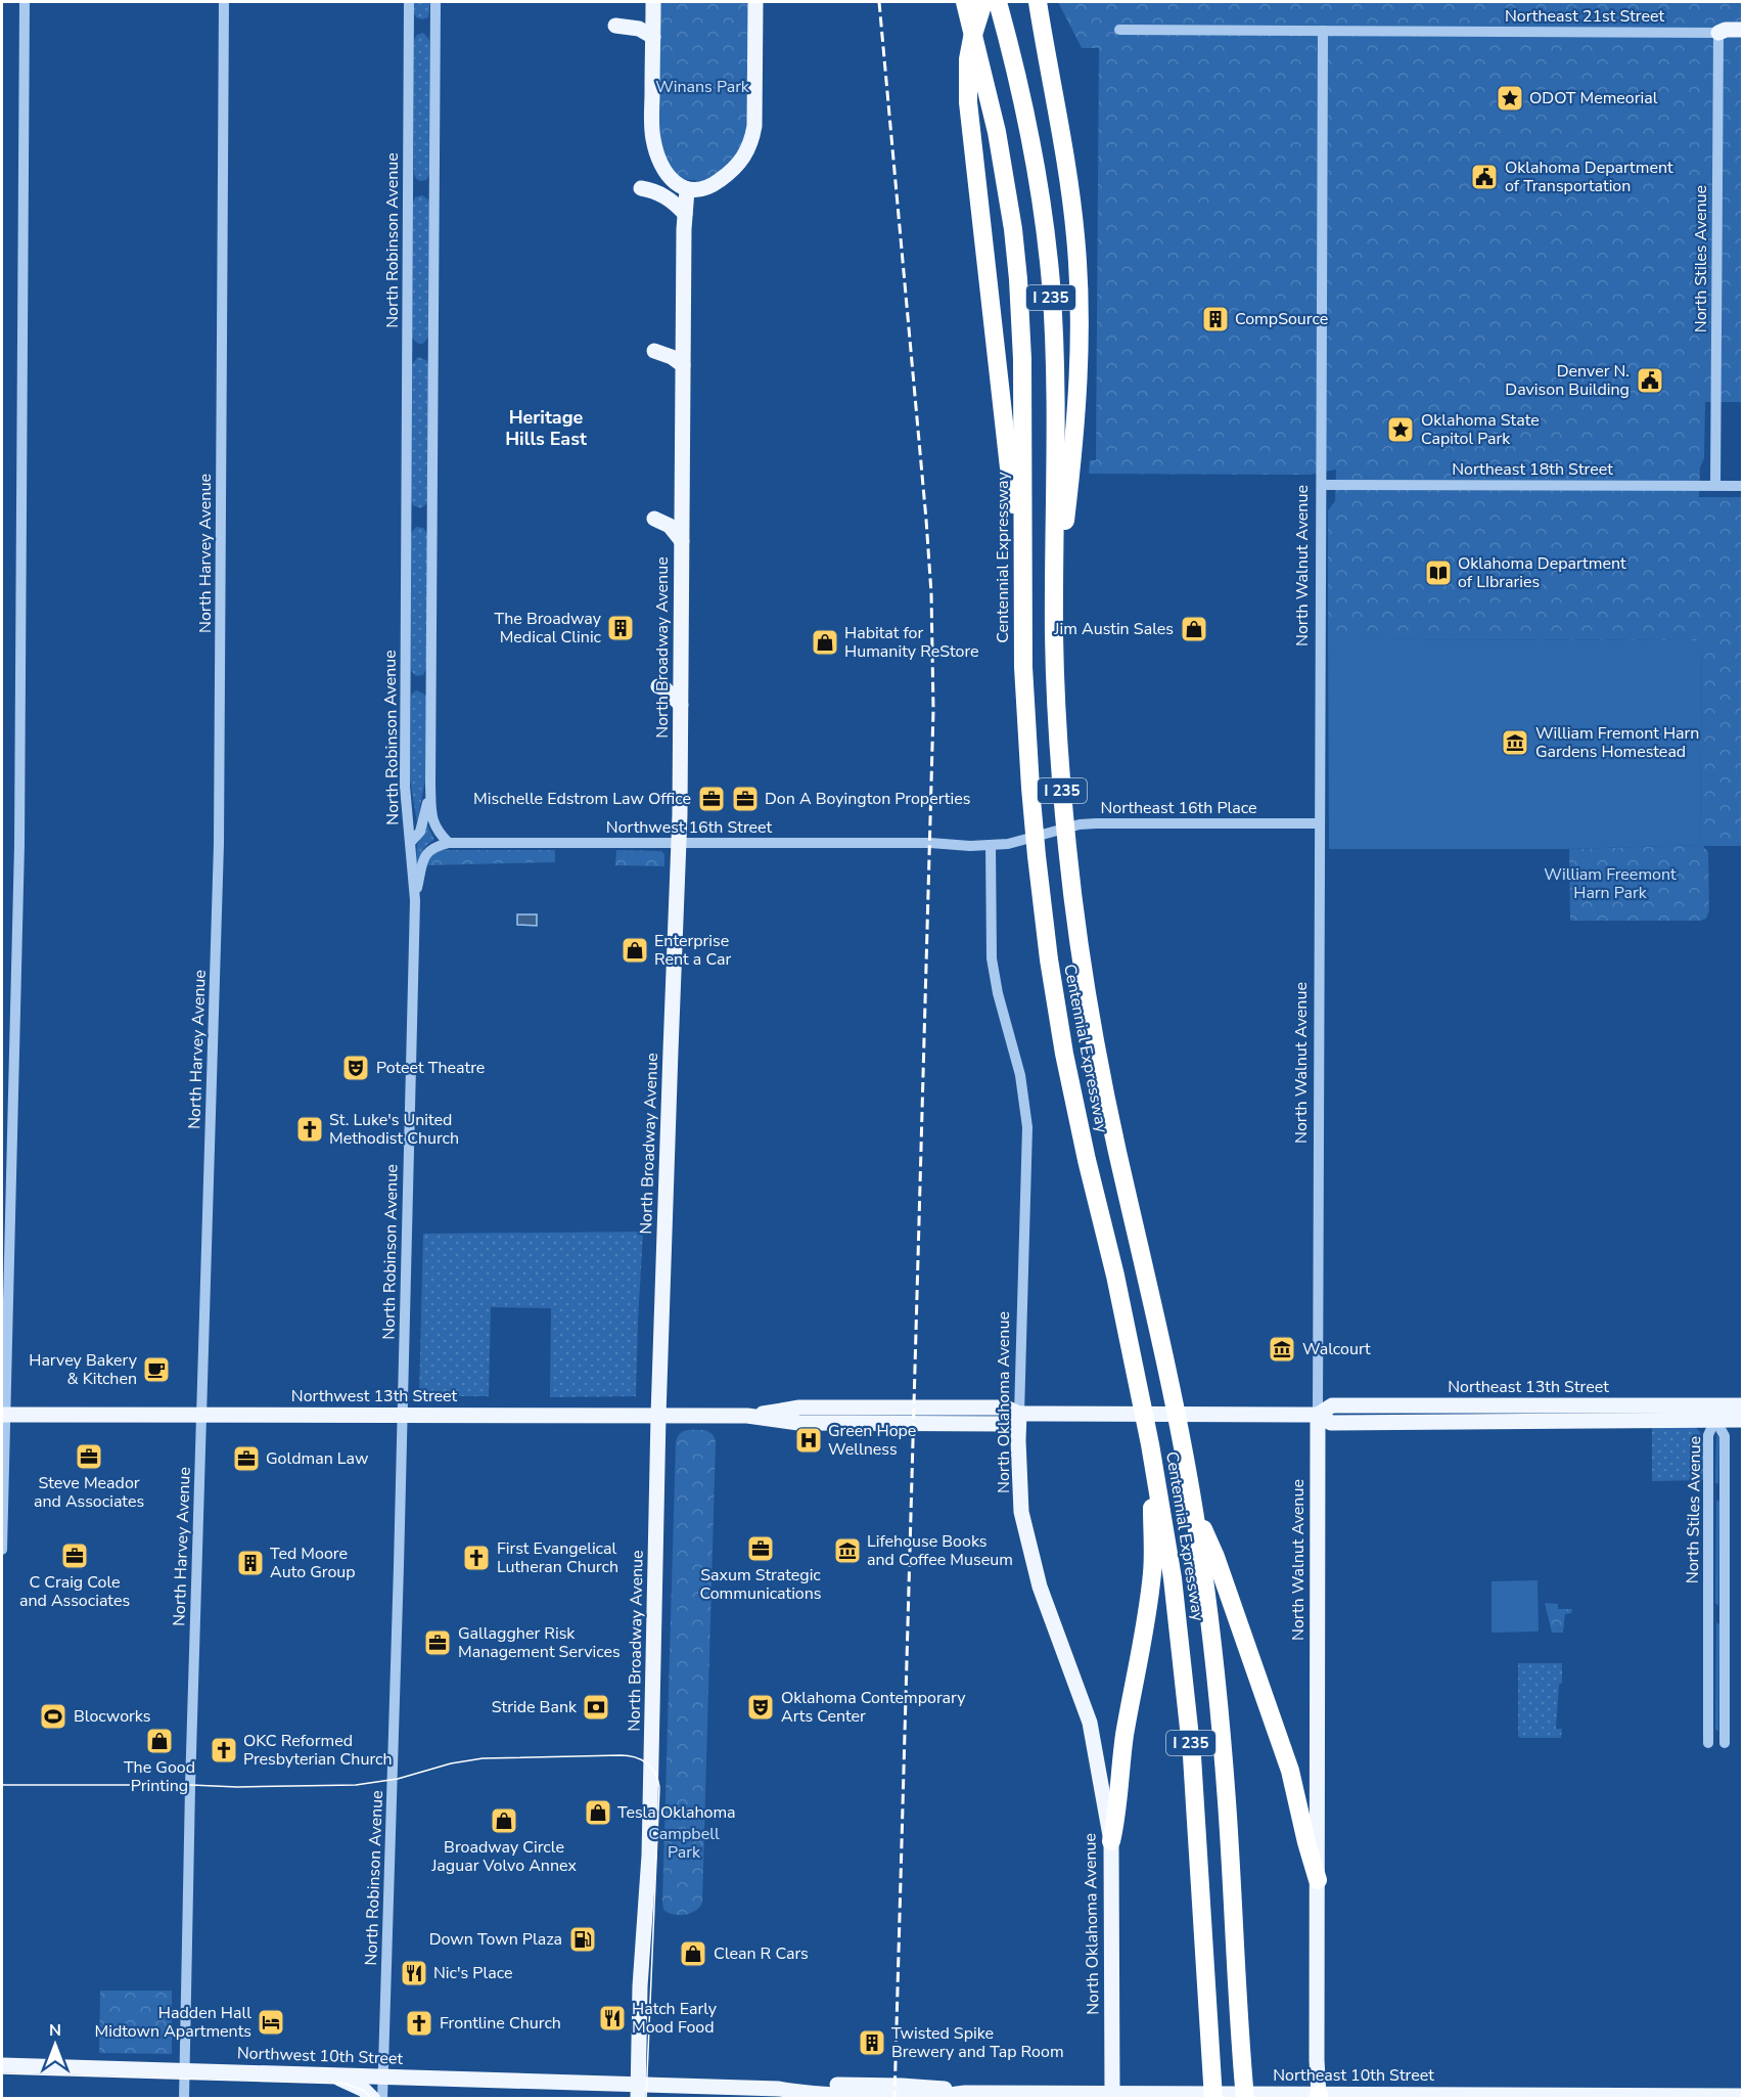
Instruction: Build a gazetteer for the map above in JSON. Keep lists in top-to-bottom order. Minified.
{"streets":{"highway":["I 235","Centennial Expressway"],"main road":["North Walnut Avenue","North Broadway Avenue","Northeast 13th Street","Northwest 13th Street","North Oklahoma Avenue","Northwest 10th Street","Northeast 10th Street"],"street":["Northeast 21st Street","North Robinson Avenue","North Stiles Avenue","Northeast 18th Street","North Harvey Avenue","Northeast 16th Place","Northwest 16th Street"]},"crossings":[["Northeast 21st Street","North Stiles Avenue"],["Northeast 21st Street","North Walnut Avenue"],["North Robinson Avenue","Northwest 13th Street"],["North Robinson Avenue","Northwest 10th Street"],["North Stiles Avenue","Northeast 18th Street"],["North Stiles Avenue","Northeast 13th Street"],["Northeast 18th Street","North Walnut Avenue"],["North Harvey Avenue","Northwest 13th Street"],["North Harvey Avenue","Northwest 10th Street"],["North Walnut Avenue","Northeast 16th Place"],["North Walnut Avenue","Northeast 13th Street"],["North Walnut Avenue","Northeast 10th Street"],["North Broadway Avenue","Northwest 16th Street"],["North Broadway Avenue","Northwest 13th Street"],["North Broadway Avenue","Northwest 10th Street"],["North Broadway Avenue","Northeast 10th Street"],["Northeast 16th Place","Northwest 16th Street"],["Northeast 16th Place","North Oklahoma Avenue"],["Northeast 13th Street","Northwest 13th Street"],["Northeast 13th Street","North Oklahoma Avenue"],["North Oklahoma Avenue","Northeast 10th Street"],["Northwest 10th Street","Northeast 10th Street"]],"districts":["Heritage Hills East"],"parks":["Winans Park","William Freemont Harn Park","Campbell Park"],"places":{"place":["ODOT Memeorial","Oklahoma State Capitol Park"],"public building":["Oklahoma Department of Transportation","Denver N. Davison Building"],"building":["CompSource","The Broadway Medical Clinic","Ted Moore Auto Group","Twisted Spike Brewery and Tap Room"],"library":["Oklahoma Department of LIbraries"],"shop":["Jim Austin Sales","Habitat for Humanity ReStore","Enterprise Rent a Car","The Good Printing","Tesla Oklahoma","Broadway Circle Jaguar Volvo Annex","Clean R Cars"],"museum":["William Fremont Harn Gardens Homestead","Walcourt","Lifehouse Books and Coffee Museum"],"office":["Mischelle Edstrom Law Office","Don A Boyington Properties","Steve Meador and Associates","Goldman Law","Saxum Strategic Communications","C Craig Cole and Associates","Gallaggher Risk Management Services"],"theatre":["Poteet Theatre","Oklahoma Contemporary Arts Center"],"church":["St. Luke's United Methodist Church","First Evangelical Lutheran Church","OKC Reformed Presbyterian Church","Frontline Church"],"cafe":["Harvey Bakery & Kitchen"],"hospital":["Green Hope Wellness"],"bank":["Stride Bank"],"sports":["Blocworks"],"fuel station":["Down Town Plaza"],"restaurant":["Nic's Place","Hatch Early Mood Food"],"hotel":["Hadden Hall Midtown Apartments"]},"north":"top"}
